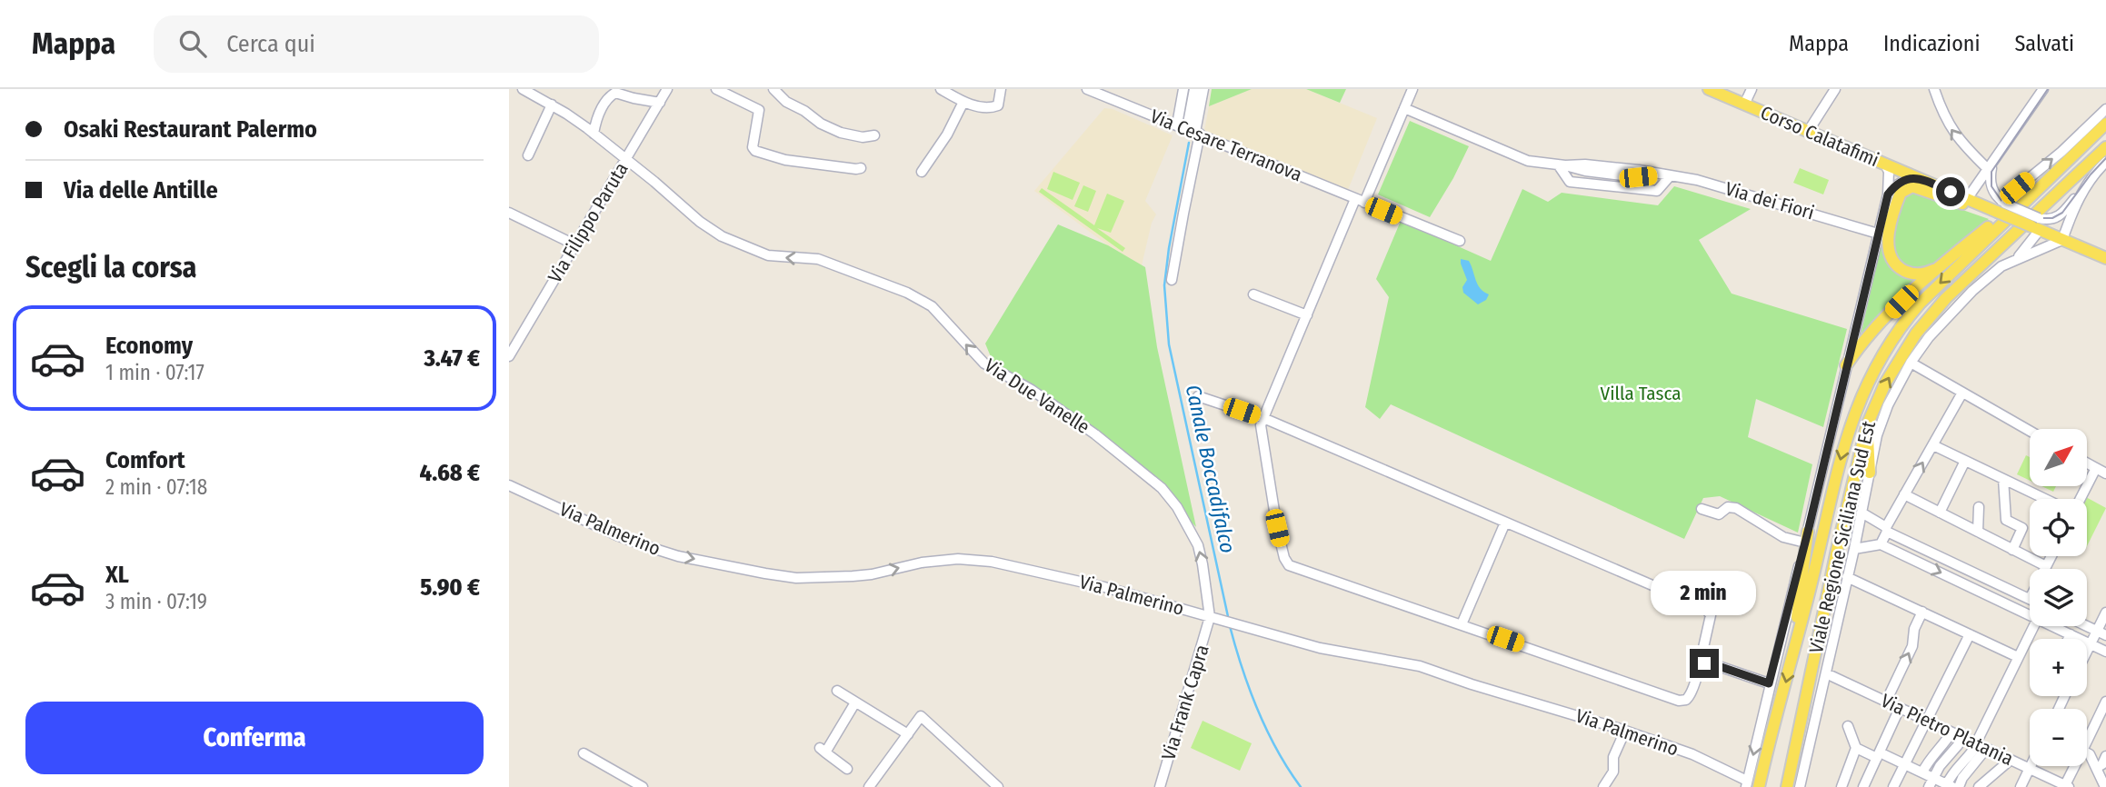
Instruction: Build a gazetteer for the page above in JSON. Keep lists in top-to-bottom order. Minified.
{"streets":{"main road":["Corso Calatafimi","Viale Regione Siciliana Sud Est"],"street":["Via Cesare Terranova","Via dei Fiori","Via Filippo Paruta","Via Due Vanelle","Via Palmerino","Via Frank Capra","Via Pietro Platania"]},"crossings":[["Corso Calatafimi","Viale Regione Siciliana Sud Est"],["Via dei Fiori","Viale Regione Siciliana Sud Est"],["Via Filippo Paruta","Via Due Vanelle"],["Via Due Vanelle","Via Palmerino"],["Via Due Vanelle","Via Frank Capra"],["Via Palmerino","Viale Regione Siciliana Sud Est"],["Via Palmerino","Via Frank Capra"],["Viale Regione Siciliana Sud Est","Via Pietro Platania"]],"one_way":["Via Due Vanelle","Via Palmerino"],"water":["Canale Boccadifalco"],"parks":["Villa Tasca"],"north":"top right","page":{"header":"Mappa","search":"Cerca qui","nav":["Mappa","Indicazioni","Salvati"],"banner":["Osaki Restaurant Palermo","Via delle Antille"],"heading":"Scegli la corsa","list":[{"name":"Economy","note":"1 min · 07:17","value":"3.47 €"},{"name":"Comfort","note":"2 min · 07:18","value":"4.68 €"},{"name":"XL","note":"3 min · 07:19","value":"5.90 €"}],"map_buttons":["+","−"],"bubble":"2 min","buttons":"Conferma"}}
